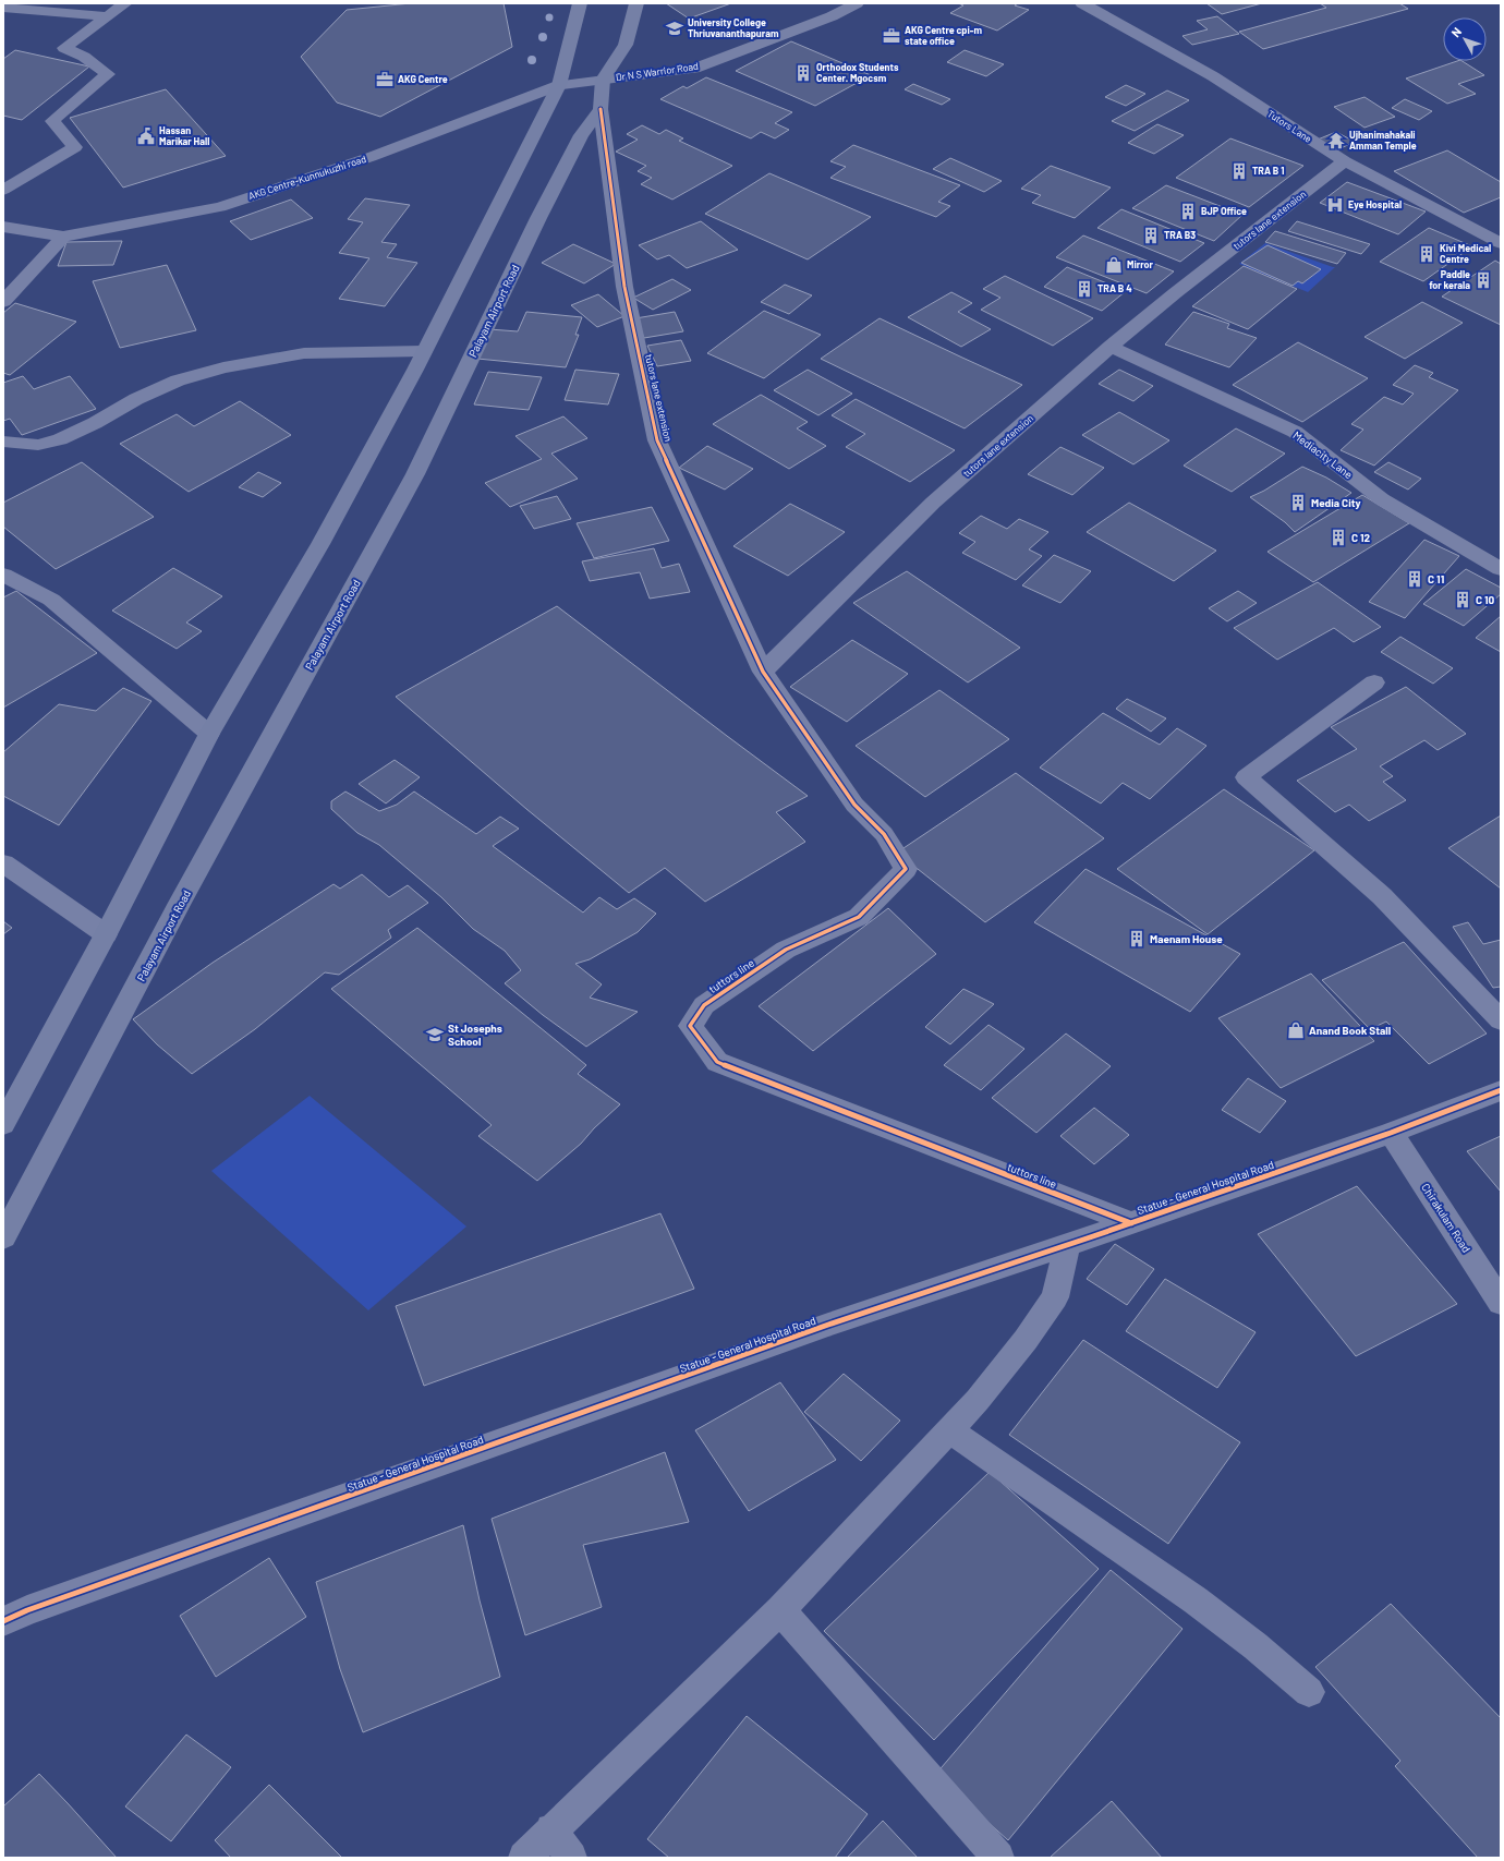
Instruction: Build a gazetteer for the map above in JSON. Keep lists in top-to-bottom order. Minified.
{"streets":{"main road":["Palayam Airport Road"],"street":["Dr N S Warrior Road","Tutors Lane","AKG Centre-Kunnukuzhi road","tutors lane extension","Mediacity Lane","tuttors line","Statue - General Hospital Road","Chirakulam Road"]},"crossings":[["Dr N S Warrior Road","AKG Centre-Kunnukuzhi road"],["Tutors Lane","tutors lane extension"],["tutors lane extension","Palayam Airport Road"],["tutors lane extension","Mediacity Lane"],["tutors lane extension","tuttors line"],["tuttors line","Statue - General Hospital Road"],["Statue - General Hospital Road","Chirakulam Road"]],"places":{"school or university":["University College Thriuvananthapuram","St Josephs School"],"office":["AKG Centre cpi-m state office","AKG Centre"],"building":["Orthodox Students Center. Mgocsm","TRA B 1","BJP Office","TRA B3","Kivi Medical Centre","Paddle for kerala","TRA B 4","Media City","C 12","C 11","C 10","Maenam House"],"public building":["Hassan Marikar Hall"],"temple":["Ujhanimahakali Amman Temple"],"hospital":["Eye Hospital"],"shop":["Mirror","Anand Book Stall"]},"north":"top left"}
